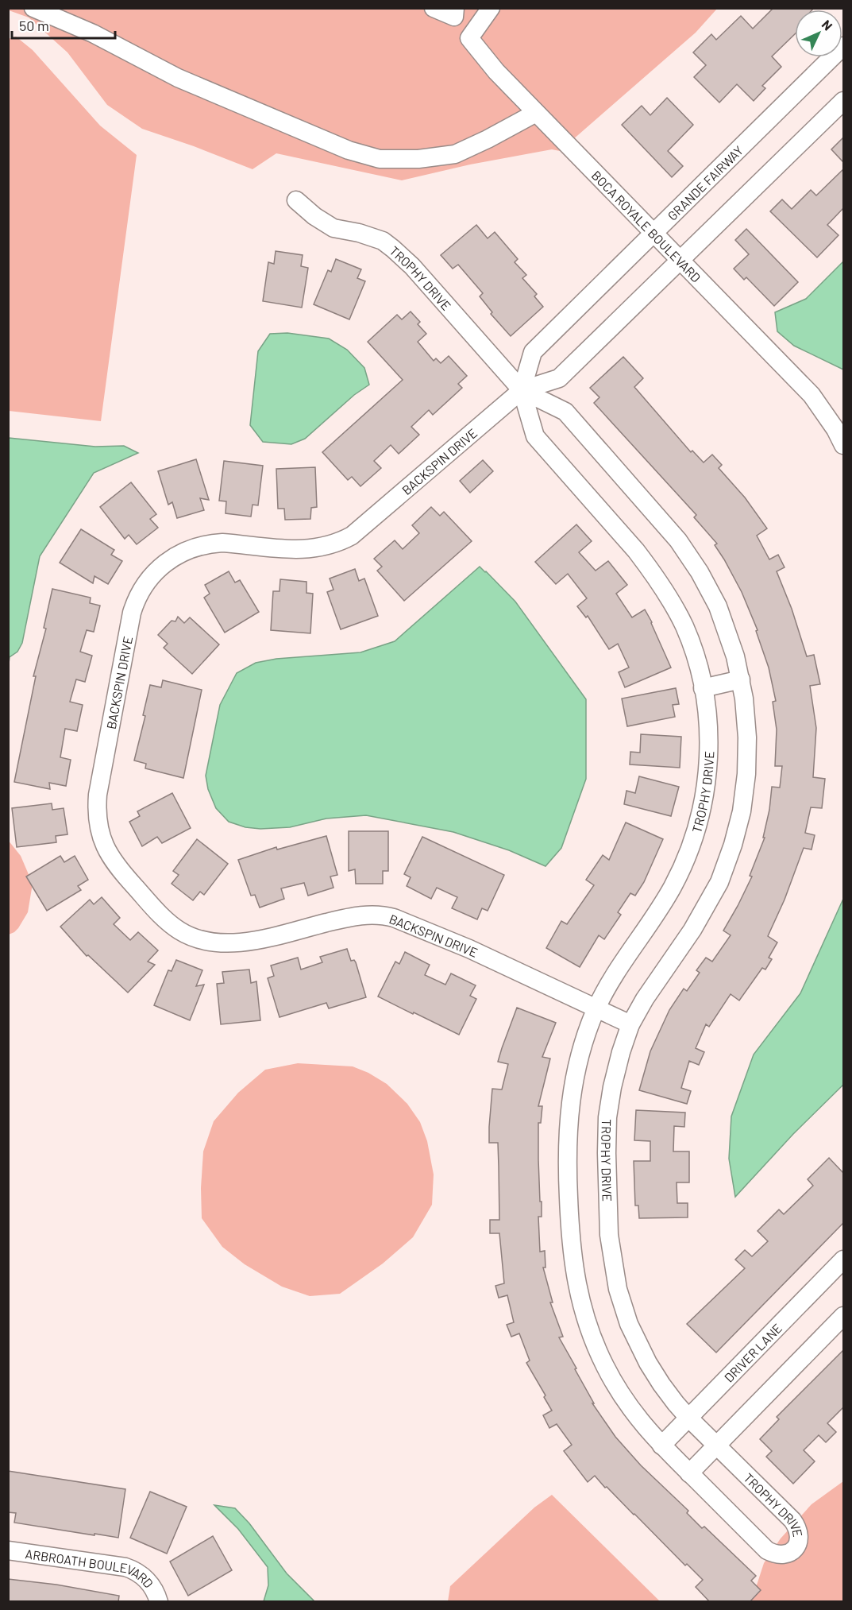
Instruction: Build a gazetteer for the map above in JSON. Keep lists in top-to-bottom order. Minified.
{"streets":{"street":["GRANDE FAIRWAY","BOCA ROYALE BOULEVARD","TROPHY DRIVE","BACKSPIN DRIVE","DRIVER LANE","ARBROATH BOULEVARD"]},"crossings":[["GRANDE FAIRWAY","BOCA ROYALE BOULEVARD"],["GRANDE FAIRWAY","TROPHY DRIVE"],["GRANDE FAIRWAY","BACKSPIN DRIVE"],["BOCA ROYALE BOULEVARD","BACKSPIN DRIVE"],["TROPHY DRIVE","BACKSPIN DRIVE"],["TROPHY DRIVE","DRIVER LANE"]],"scale_bar":"50 m","north":"top right"}
